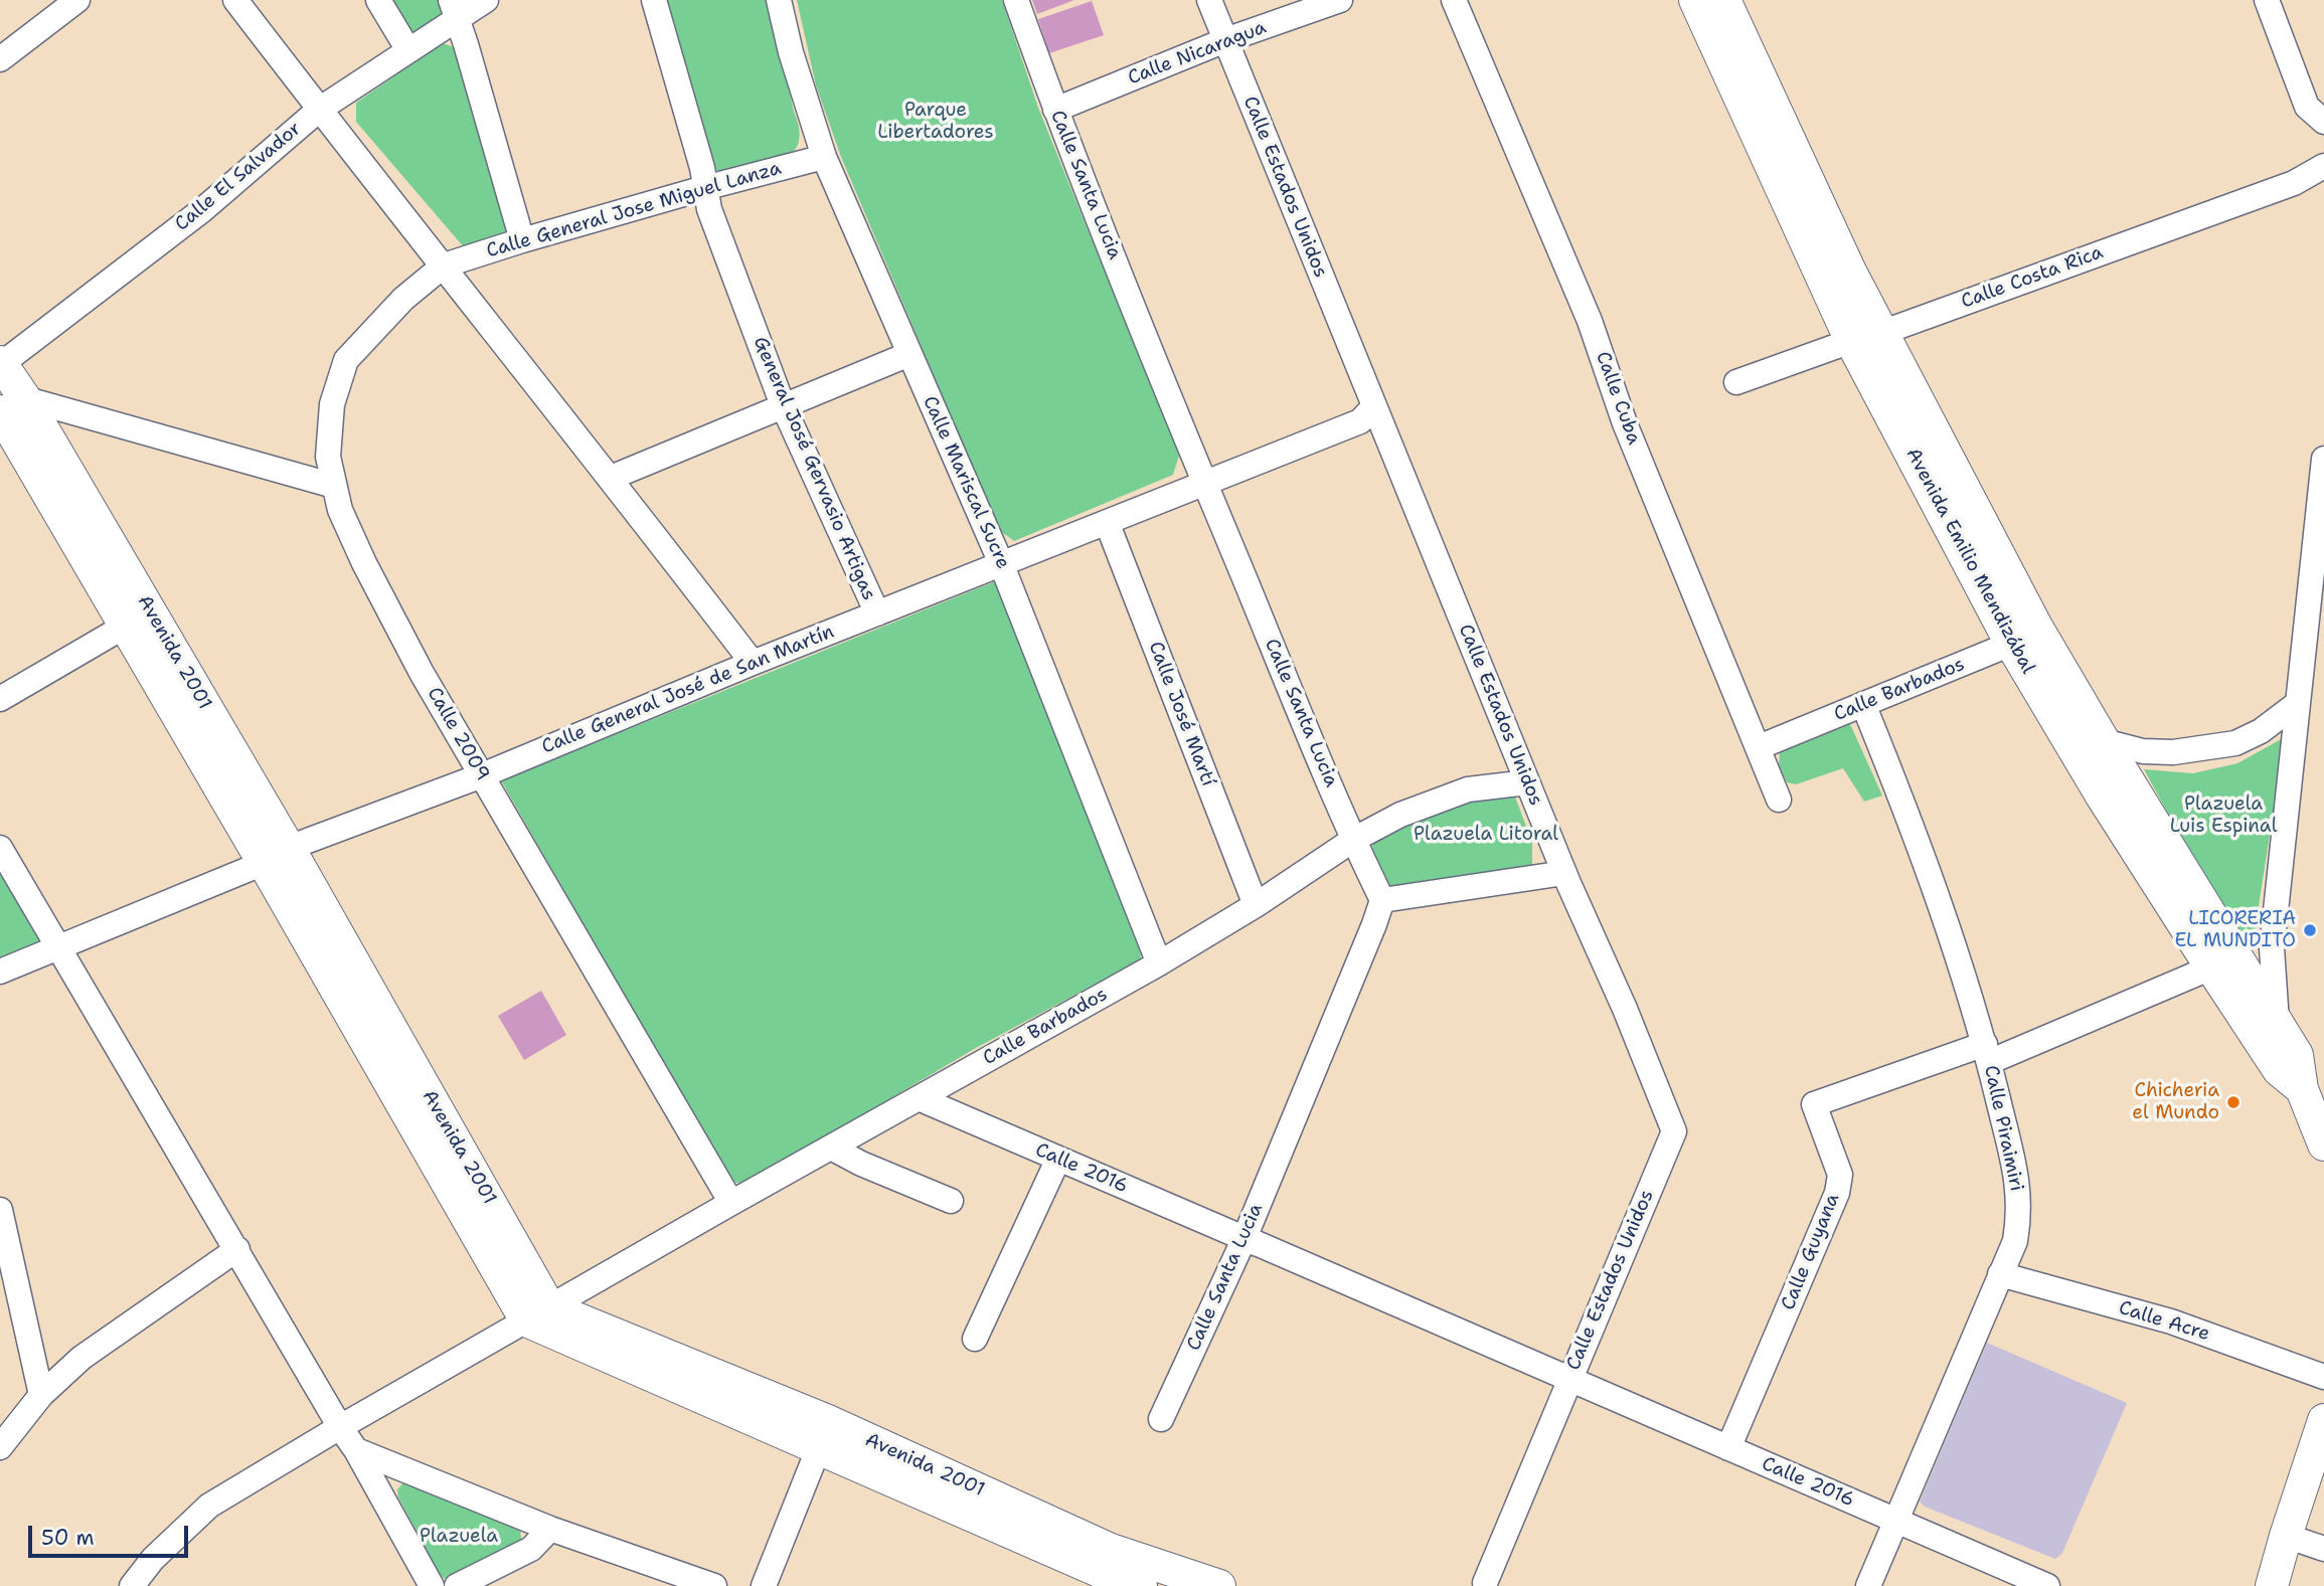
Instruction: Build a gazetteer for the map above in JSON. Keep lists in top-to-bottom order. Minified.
{"streets":{"main road":["Avenida Emilio Mendizábal","Avenida 2001"],"street":["Calle Nicaragua","Calle El Salvador","Calle Santa Lucia","Calle Estados Unidos","Calle General Jose Miguel Lanza","Calle Costa Rica","Calle Cuba","General José Gervasio Artigas","Calle Mariscal Sucre","Calle General José de San Martín","Calle Barbados","Calle José Martí","Calle 2009","Calle Piraimiri","Calle 2016","Calle Guyana","Calle Acre"]},"crossings":[["Calle Nicaragua","Calle Santa Lucia"],["Calle Nicaragua","Calle Estados Unidos"],["Calle El Salvador","Avenida 2001"],["Calle Santa Lucia","Calle General José de San Martín"],["Calle Santa Lucia","Calle Barbados"],["Calle Santa Lucia","Calle 2016"],["Calle Estados Unidos","Calle General José de San Martín"],["Calle Estados Unidos","Calle Barbados"],["Calle Estados Unidos","Calle 2016"],["Calle General Jose Miguel Lanza","General José Gervasio Artigas"],["Calle General Jose Miguel Lanza","Calle Mariscal Sucre"],["Calle General Jose Miguel Lanza","Calle 2009"],["Calle Costa Rica","Avenida Emilio Mendizábal"],["Calle Cuba","Calle Barbados"],["General José Gervasio Artigas","Calle General José de San Martín"],["Calle Mariscal Sucre","Calle General José de San Martín"],["Calle Mariscal Sucre","Calle Barbados"],["Avenida Emilio Mendizábal","Calle Barbados"],["Avenida Emilio Mendizábal","Calle Guyana"],["Avenida 2001","Calle General José de San Martín"],["Avenida 2001","Calle Barbados"],["Calle General José de San Martín","Calle José Martí"],["Calle General José de San Martín","Calle 2009"],["Calle Barbados","Calle José Martí"],["Calle Barbados","Calle 2009"],["Calle Barbados","Calle Piraimiri"],["Calle Barbados","Calle 2016"],["Calle Piraimiri","Calle 2016"],["Calle Piraimiri","Calle Guyana"],["Calle Piraimiri","Calle Acre"],["Calle 2016","Calle Guyana"]],"parks":["Parque Libertadores","Plazuela Luis Espinal","Plazuela Litoral","Plazuela"],"places":["LICORERIA EL MUNDITO","Chicheria el Mundo"],"scale_bar":"50 m"}
